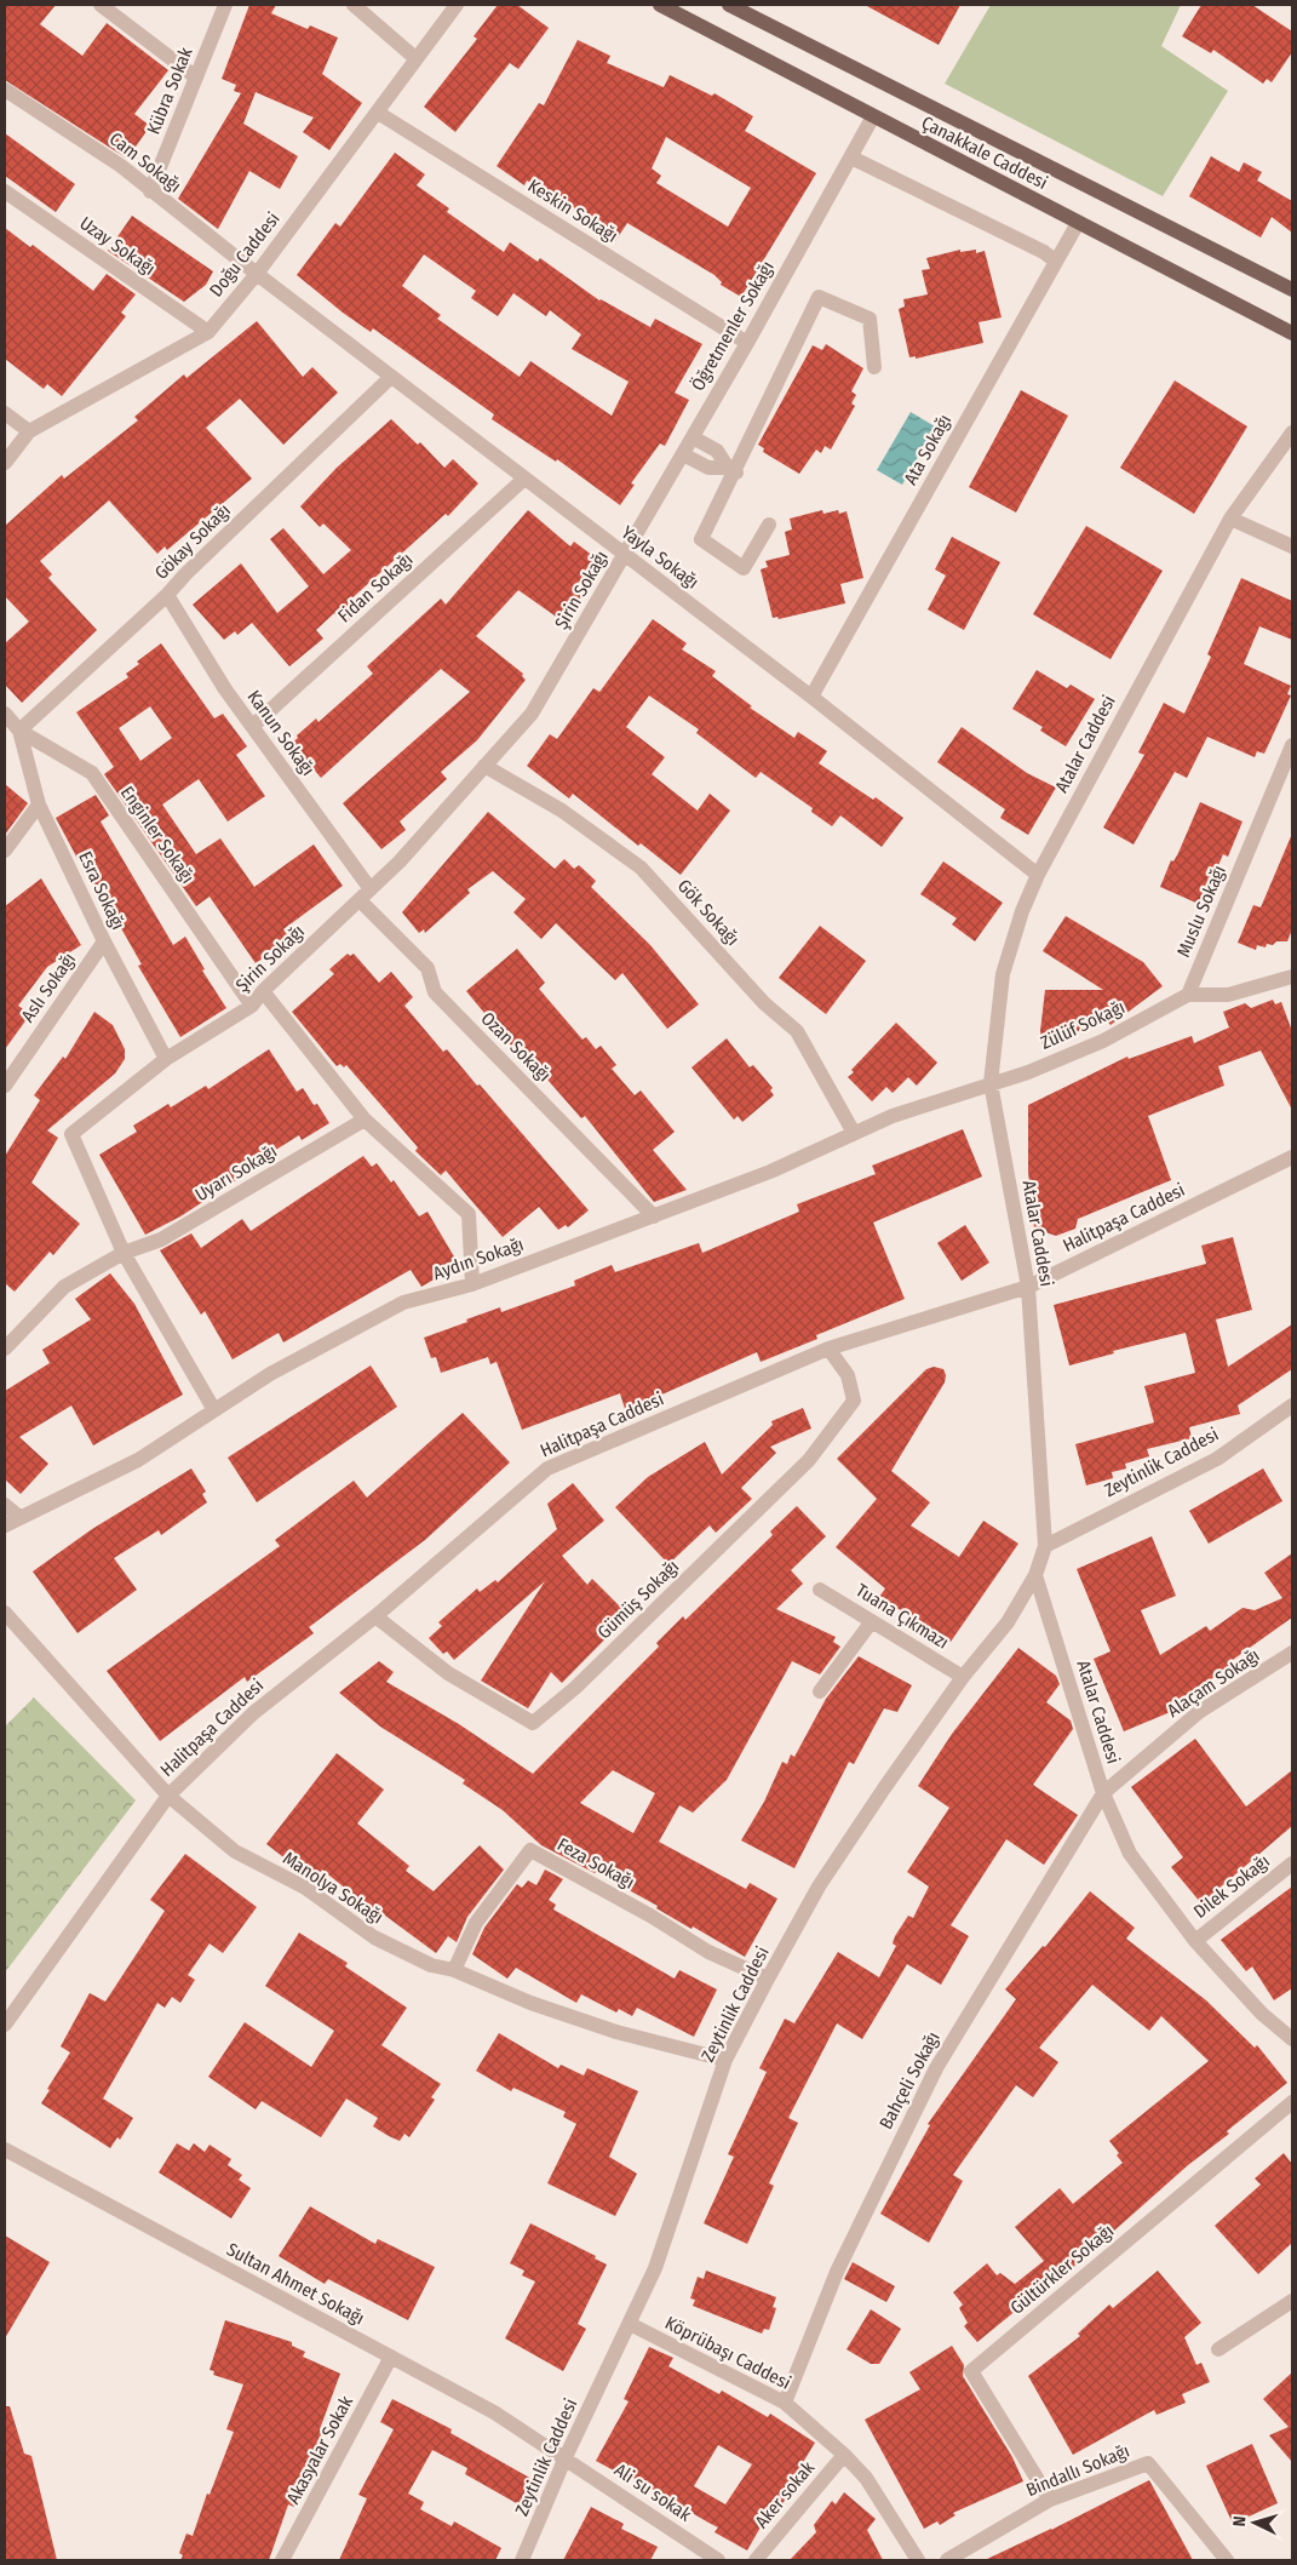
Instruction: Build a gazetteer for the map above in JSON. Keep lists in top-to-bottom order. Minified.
{"streets":{"main road":["Çanakkale Caddesi"],"street":["Kübra Sokak","Cam Sokağı","Keskin Sokağı","Uzay Sokağı","Doğu Caddesi","Öğretmenler Sokağı","Ata Sokağı","Gökay Sokağı","Yayla Sokağı","Fidan Sokağı","Şirin Sokağı","Kanun Sokağı","Atalar Caddesi","Enginler Sokağı","Esra Sokağı","Muslu Sokağı","Gök Sokağı","Aslı Sokağı","Zülüf Sokağı","Ozan Sokağı","Uyarı Sokağı","Halitpaşa Caddesi","Aydın Sokağı","Zeytinlik Caddesi","Gümüş Sokağı","Tuana Çıkmazı","Alaçam Sokağı","Feza Sokağı","Dilek Sokağı","Manolya Sokağı","Bahçeli Sokağı","Gültürkler Sokağı","Sultan Ahmet Sokağı","Köprübaşı Caddesi","Akasyalar Sokak","Bindallı Sokağı","Ali su sokak","Aker sokak"]},"crossings":[["Kübra Sokak","Cam Sokağı"],["Çanakkale Caddesi","Öğretmenler Sokağı"],["Çanakkale Caddesi","Ata Sokağı"],["Cam Sokağı","Doğu Caddesi"],["Cam Sokağı","Yayla Sokağı"],["Keskin Sokağı","Doğu Caddesi"],["Keskin Sokağı","Öğretmenler Sokağı"],["Uzay Sokağı","Doğu Caddesi"],["Doğu Caddesi","Yayla Sokağı"],["Öğretmenler Sokağı","Yayla Sokağı"],["Öğretmenler Sokağı","Şirin Sokağı"],["Ata Sokağı","Yayla Sokağı"],["Gökay Sokağı","Yayla Sokağı"],["Gökay Sokağı","Kanun Sokağı"],["Gökay Sokağı","Enginler Sokağı"],["Gökay Sokağı","Esra Sokağı"],["Yayla Sokağı","Fidan Sokağı"],["Yayla Sokağı","Şirin Sokağı"],["Yayla Sokağı","Atalar Caddesi"],["Fidan Sokağı","Kanun Sokağı"],["Şirin Sokağı","Kanun Sokağı"],["Şirin Sokağı","Enginler Sokağı"],["Şirin Sokağı","Esra Sokağı"],["Şirin Sokağı","Gök Sokağı"],["Şirin Sokağı","Ozan Sokağı"],["Şirin Sokağı","Uyarı Sokağı"],["Şirin Sokağı","Aydın Sokağı"],["Kanun Sokağı","Ozan Sokağı"],["Atalar Caddesi","Zülüf Sokağı"],["Atalar Caddesi","Halitpaşa Caddesi"],["Atalar Caddesi","Aydın Sokağı"],["Atalar Caddesi","Zeytinlik Caddesi"],["Atalar Caddesi","Alaçam Sokağı"],["Atalar Caddesi","Dilek Sokağı"],["Atalar Caddesi","Bahçeli Sokağı"],["Enginler Sokağı","Esra Sokağı"],["Esra Sokağı","Aslı Sokağı"],["Muslu Sokağı","Zülüf Sokağı"],["Gök Sokağı","Aydın Sokağı"],["Zülüf Sokağı","Aydın Sokağı"],["Ozan Sokağı","Aydın Sokağı"],["Halitpaşa Caddesi","Gümüş Sokağı"],["Halitpaşa Caddesi","Manolya Sokağı"],["Zeytinlik Caddesi","Tuana Çıkmazı"],["Zeytinlik Caddesi","Feza Sokağı"],["Zeytinlik Caddesi","Manolya Sokağı"],["Zeytinlik Caddesi","Sultan Ahmet Sokağı"],["Zeytinlik Caddesi","Köprübaşı Caddesi"],["Zeytinlik Caddesi","Ali su sokak"],["Alaçam Sokağı","Bahçeli Sokağı"],["Feza Sokağı","Manolya Sokağı"],["Bahçeli Sokağı","Köprübaşı Caddesi"],["Gültürkler Sokağı","Bindallı Sokağı"],["Sultan Ahmet Sokağı","Akasyalar Sokak"],["Sultan Ahmet Sokağı","Ali su sokak"],["Köprübaşı Caddesi","Aker sokak"]],"north":"left"}
